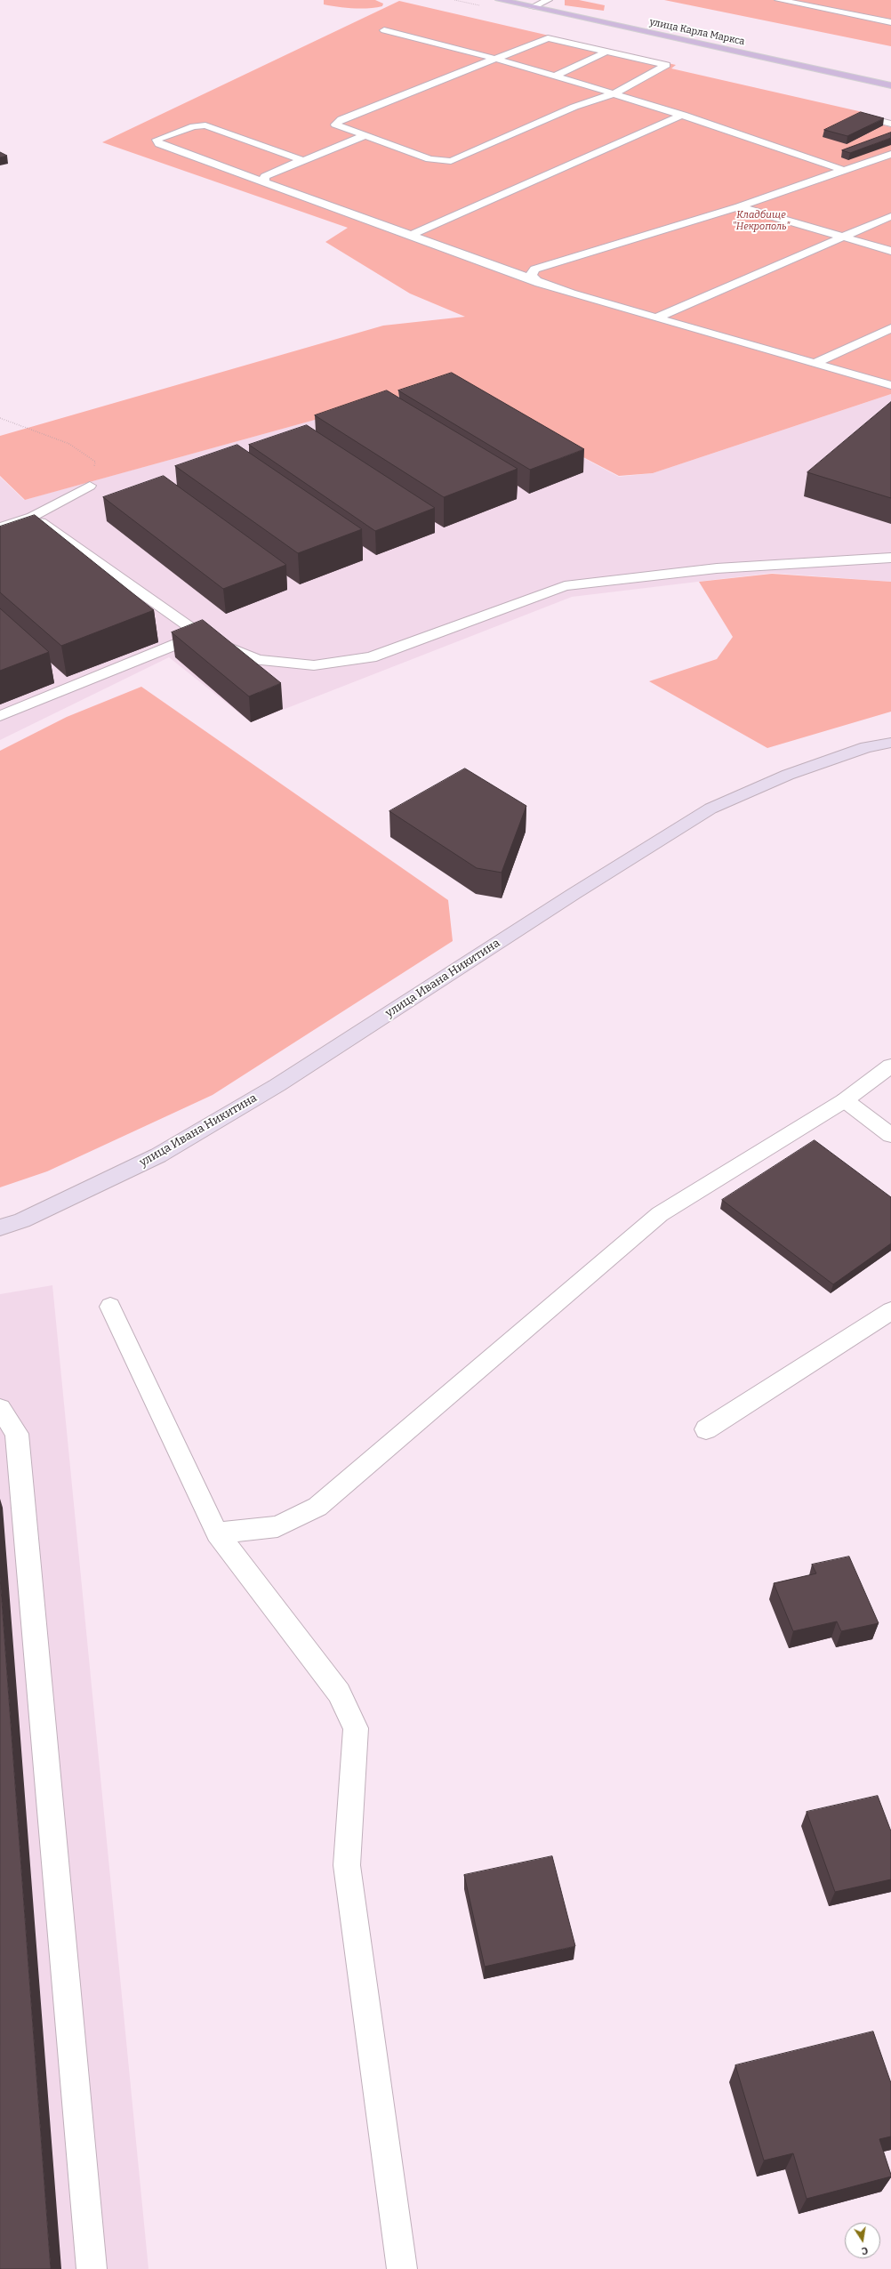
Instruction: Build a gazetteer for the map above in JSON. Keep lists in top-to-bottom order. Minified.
{"streets":{"main road":["улица Карла Маркса","улица Ивана Никитина"]},"parks":["Кладбище \"Некрополь\""],"north":"bottom"}
